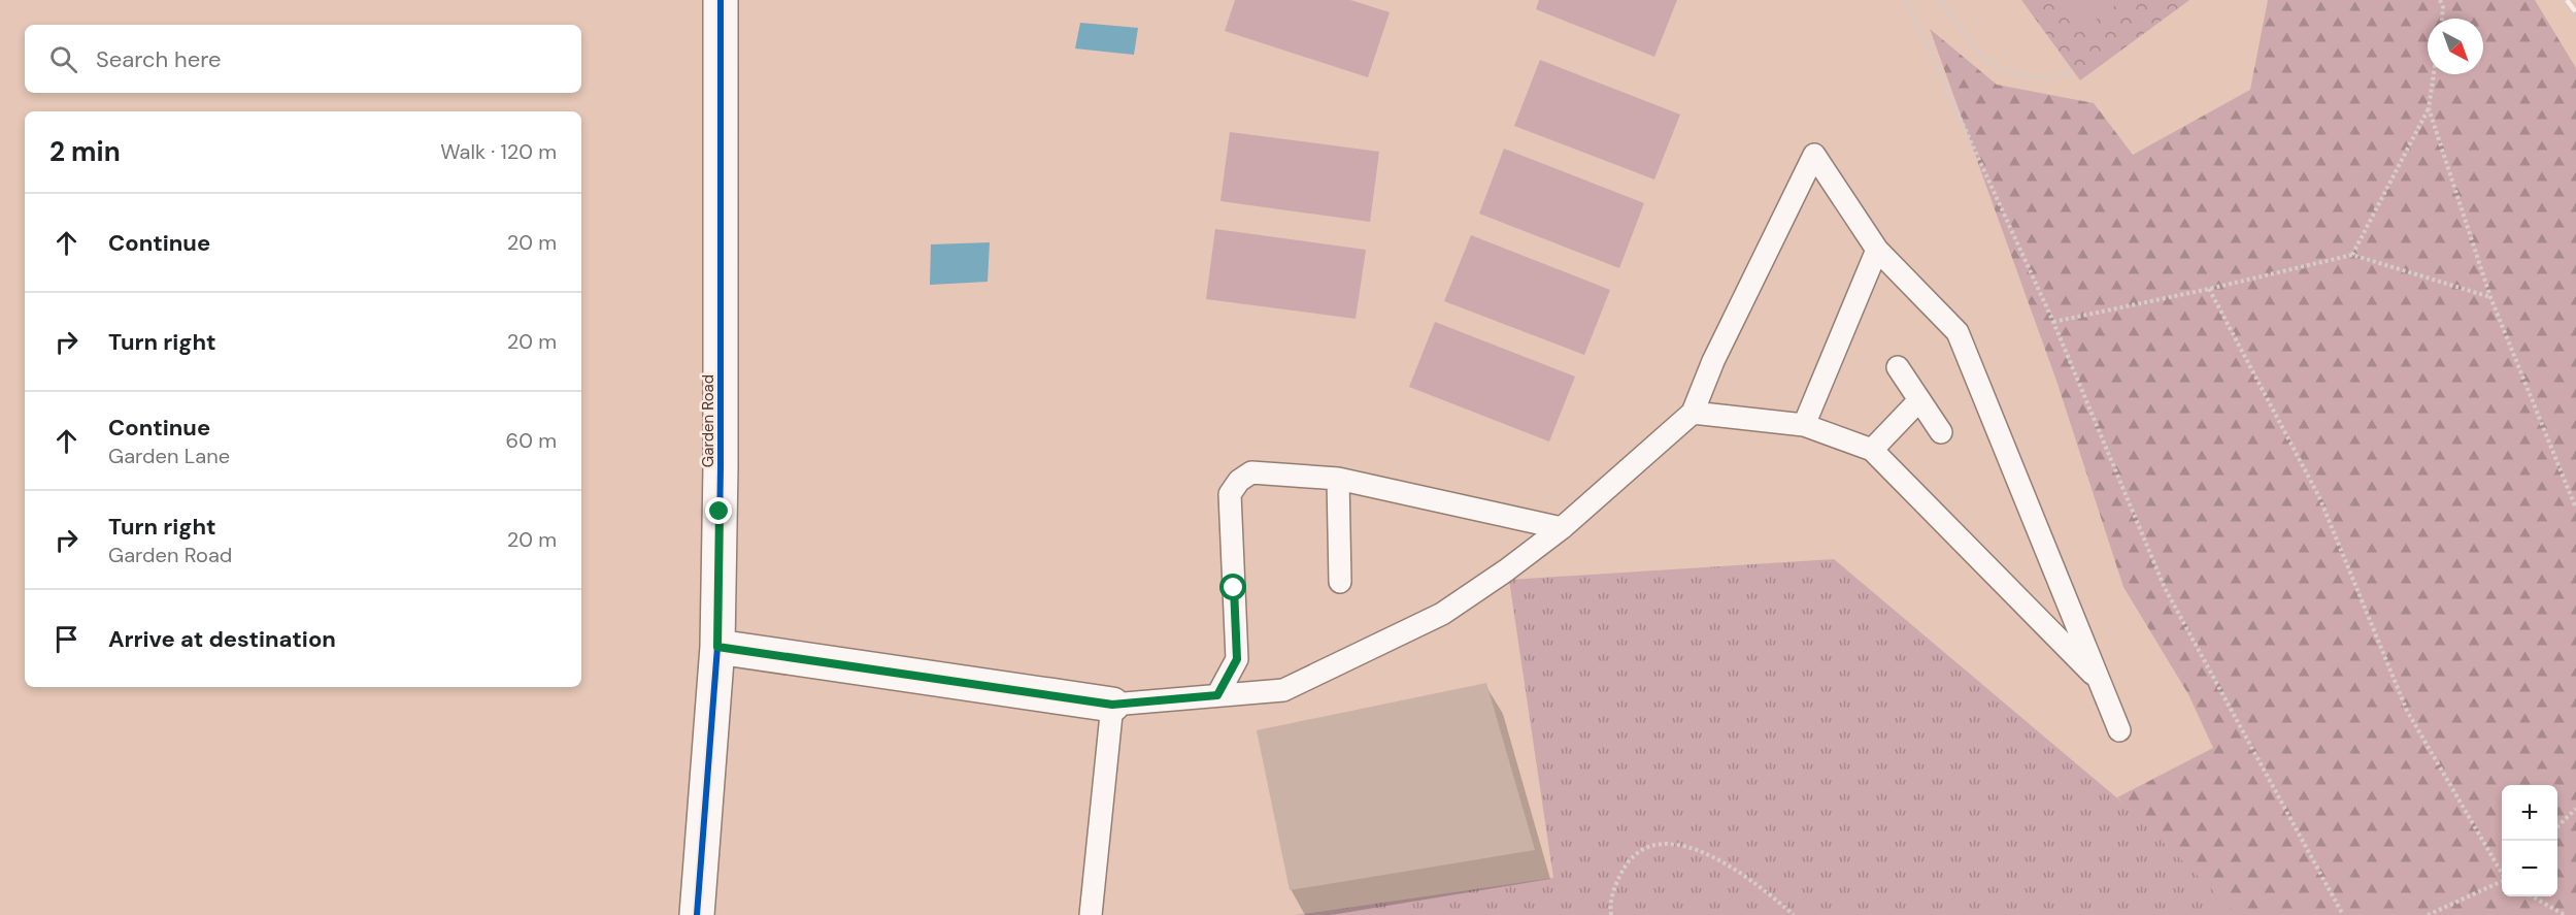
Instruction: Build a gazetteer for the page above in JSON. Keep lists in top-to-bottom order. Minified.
{"streets":{"street":["Garden Road"]},"north":"bottom right","page":{"search":"Search here","heading":["2 min","Walk · 120 m"],"list":[["Continue","20 m"],["Turn right","20 m"],["Continue","Garden Lane","60 m"],["Turn right","Garden Road","20 m"],"Arrive at destination"],"map_buttons":["+","−"]}}
